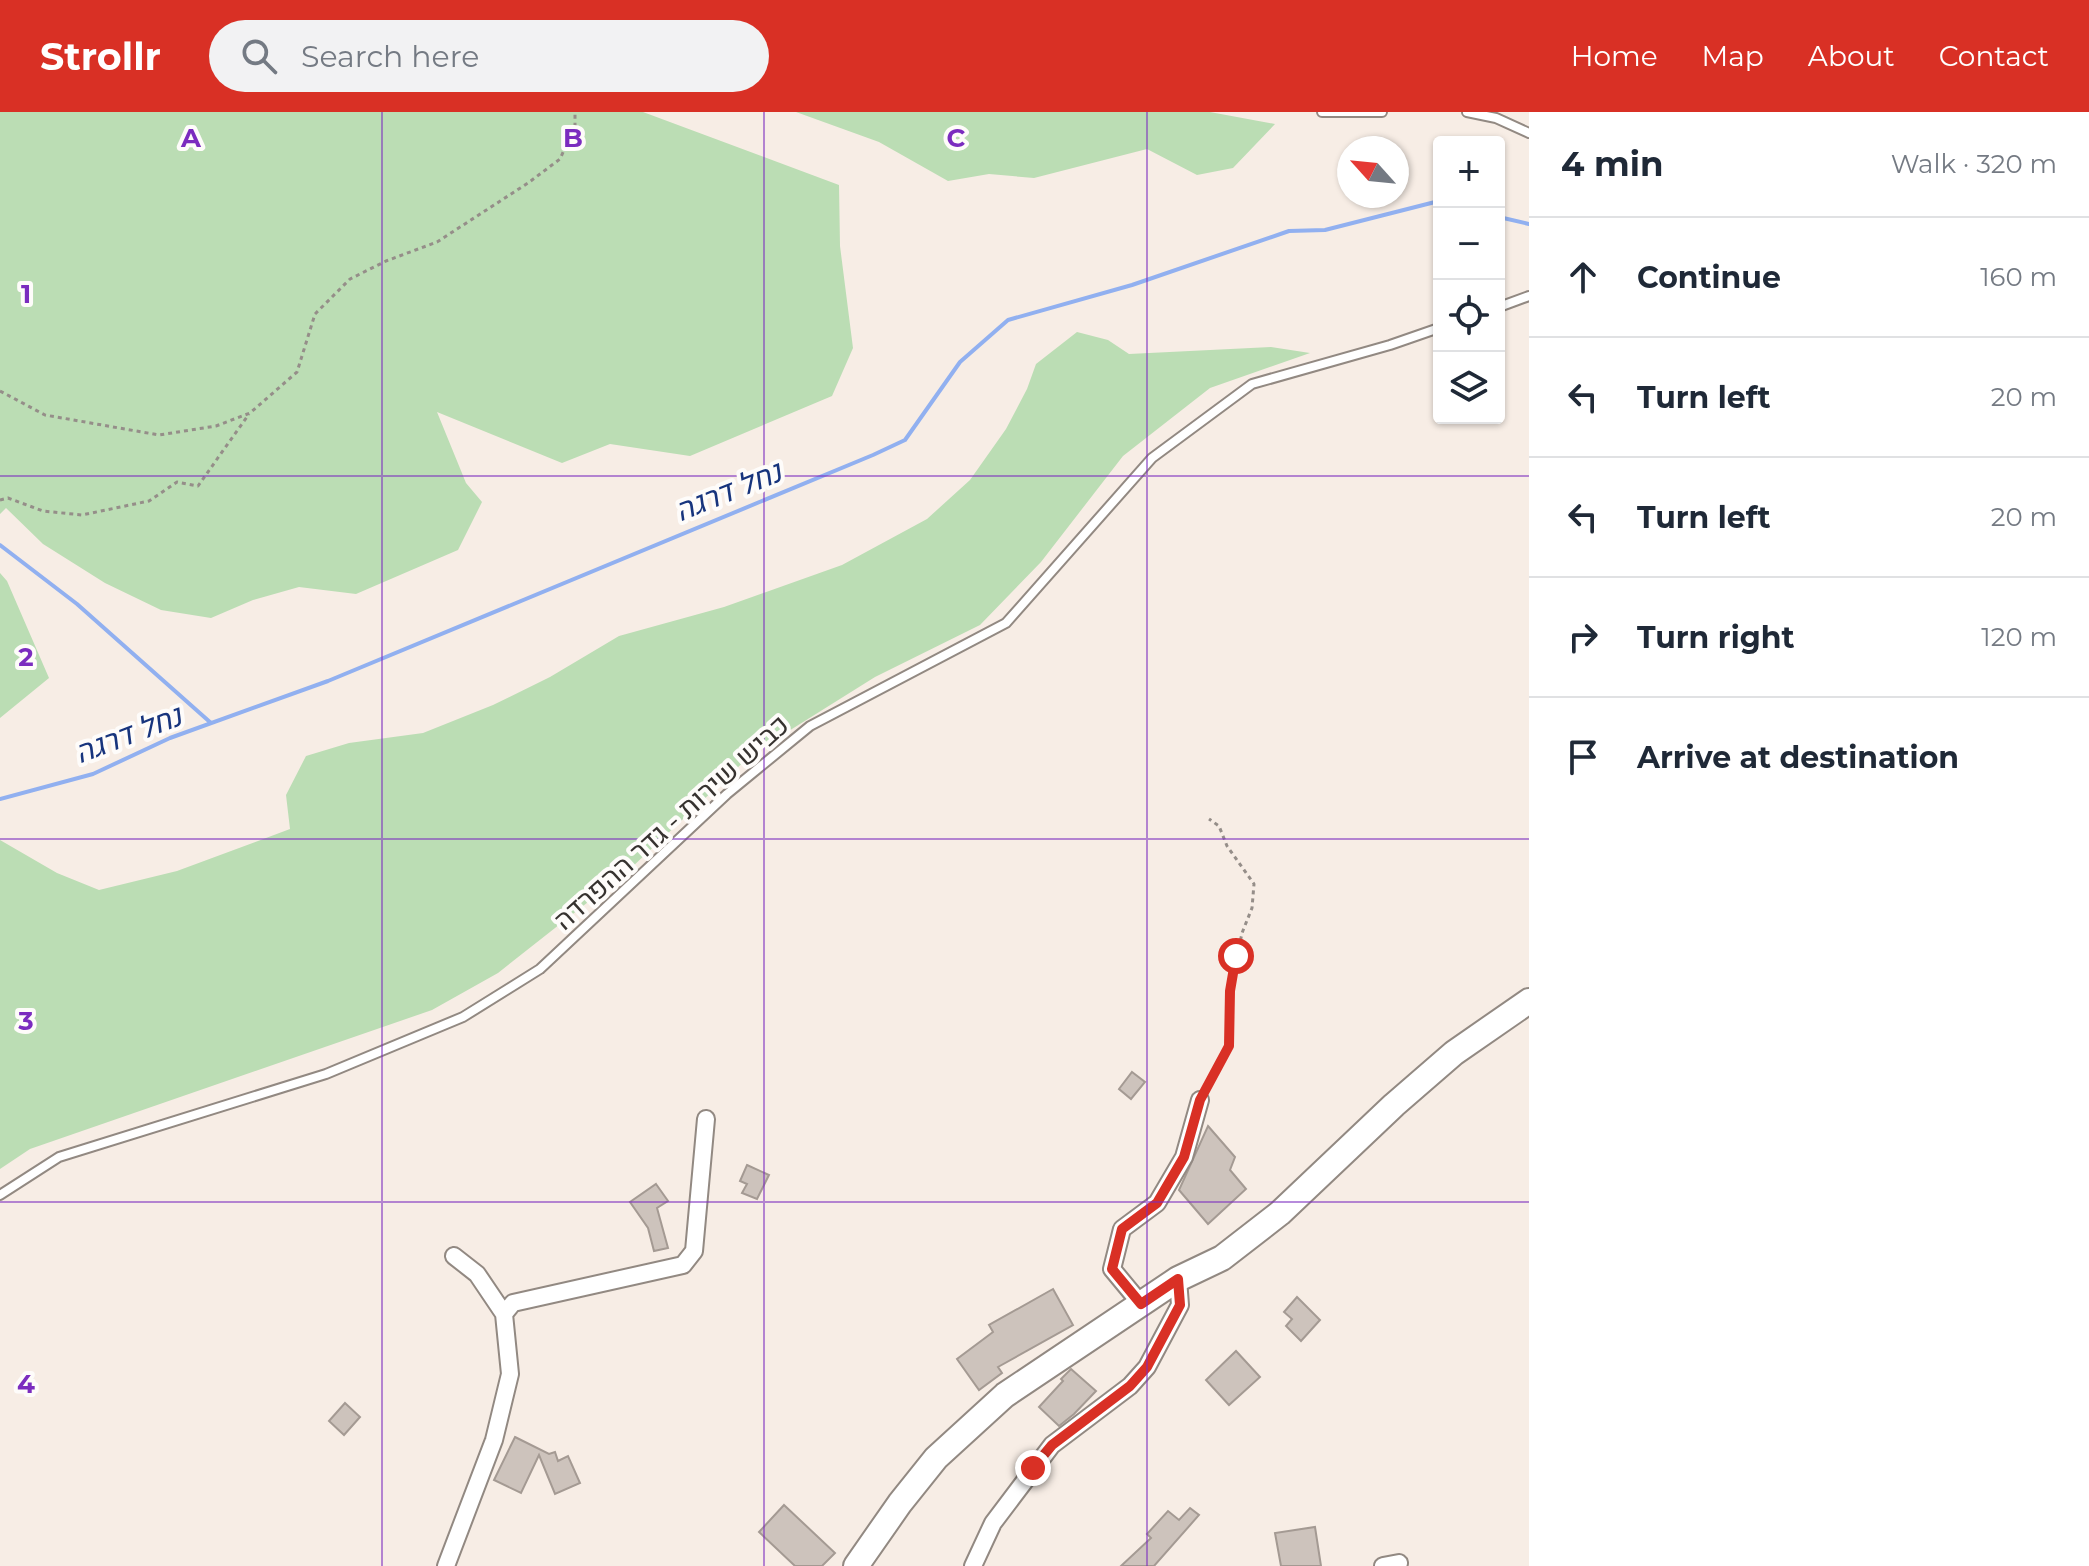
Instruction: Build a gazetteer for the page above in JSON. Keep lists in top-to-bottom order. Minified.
{"streets":{"lane":["כביש שירות - גדר ההפרדה"]},"water":["נחל דרגה"],"north":"top left","page":{"header":"Strollr","search":"Search here","nav":["Home","Map","About","Contact"],"heading":["4 min","Walk · 320 m"],"map_buttons":["+","−"],"list":[["Continue","160 m"],["Turn left","20 m"],["Turn left","20 m"],["Turn right","120 m"],"Arrive at destination"]},"grid":{"columns":["A","B","C"],"rows":["1","2","3","4"]}}
